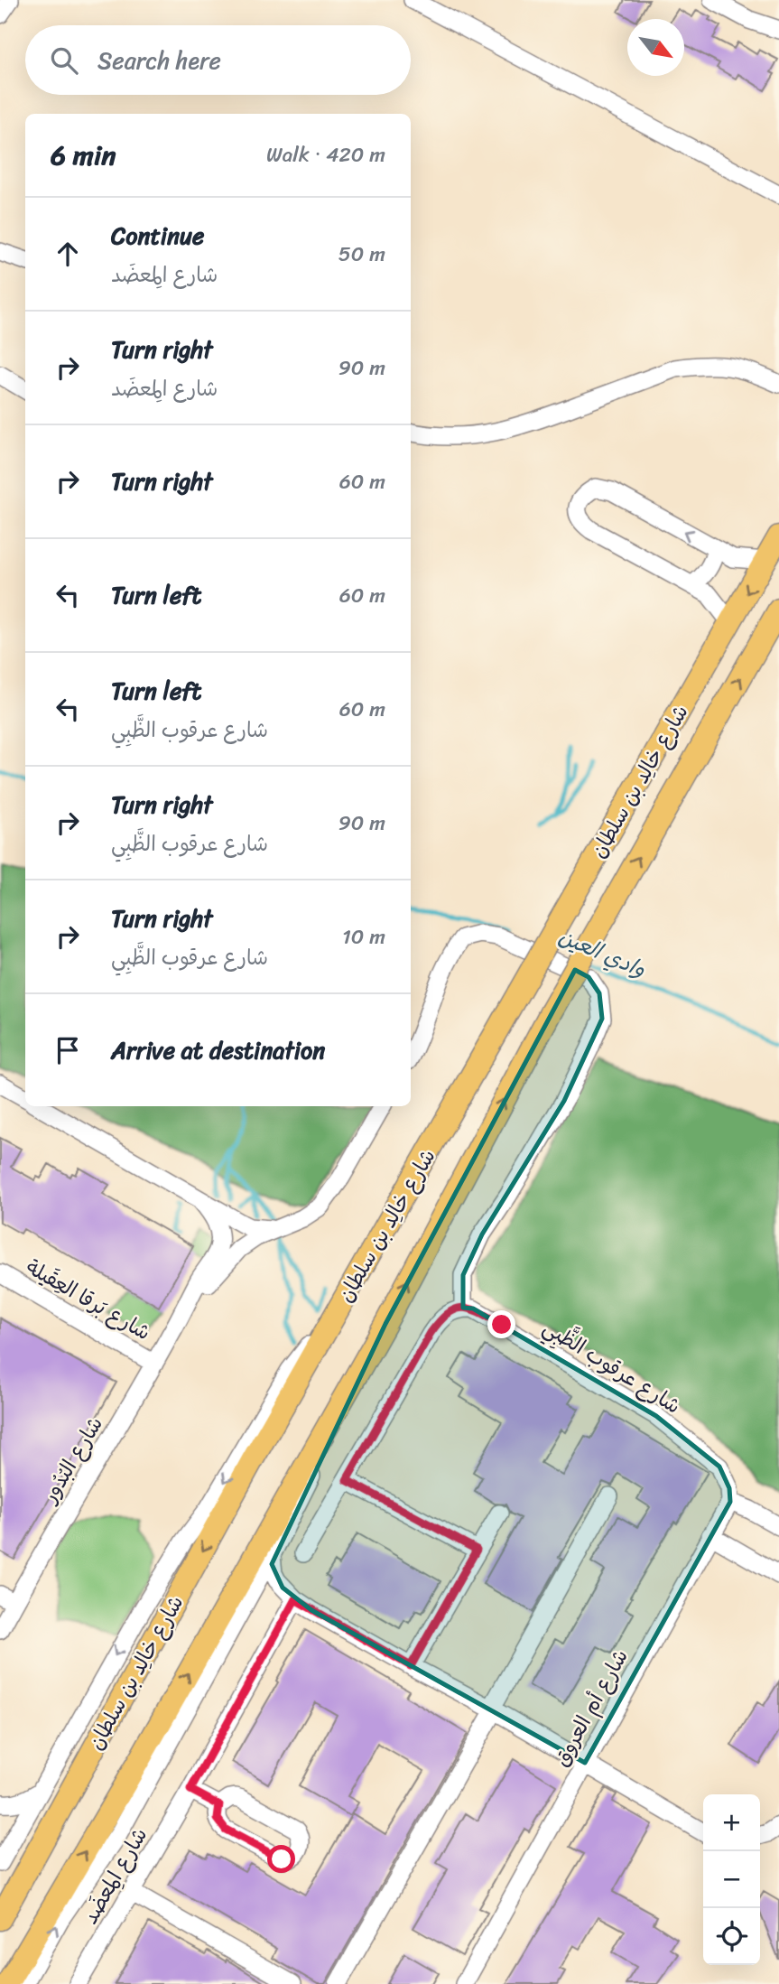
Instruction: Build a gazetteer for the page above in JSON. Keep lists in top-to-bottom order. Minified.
{"streets":{"main road":["شارع خالِد بن سلطان"],"street":["شارع بَرقا العِقَيلة","شارع عرقوب الظَّبِي","شارع البُدُور","شارع أم العروق","شارع المِعضَد"]},"crossings":[["شارع بَرقا العِقَيلة","شارع البُدُور"],["شارع عرقوب الظَّبِي","شارع أم العروق"]],"water":["وادي العين"],"north":"bottom right","page":{"search":"Search here","heading":["6 min","Walk · 420 m"],"list":[["Continue","شارع المِعضَد","50 m"],["Turn right","شارع المِعضَد","90 m"],["Turn right","60 m"],["Turn left","60 m"],["Turn left","شارع عرقوب الظَّبِي","60 m"],["Turn right","شارع عرقوب الظَّبِي","90 m"],["Turn right","شارع عرقوب الظَّبِي","10 m"],"Arrive at destination"],"map_buttons":["+","−"]}}
